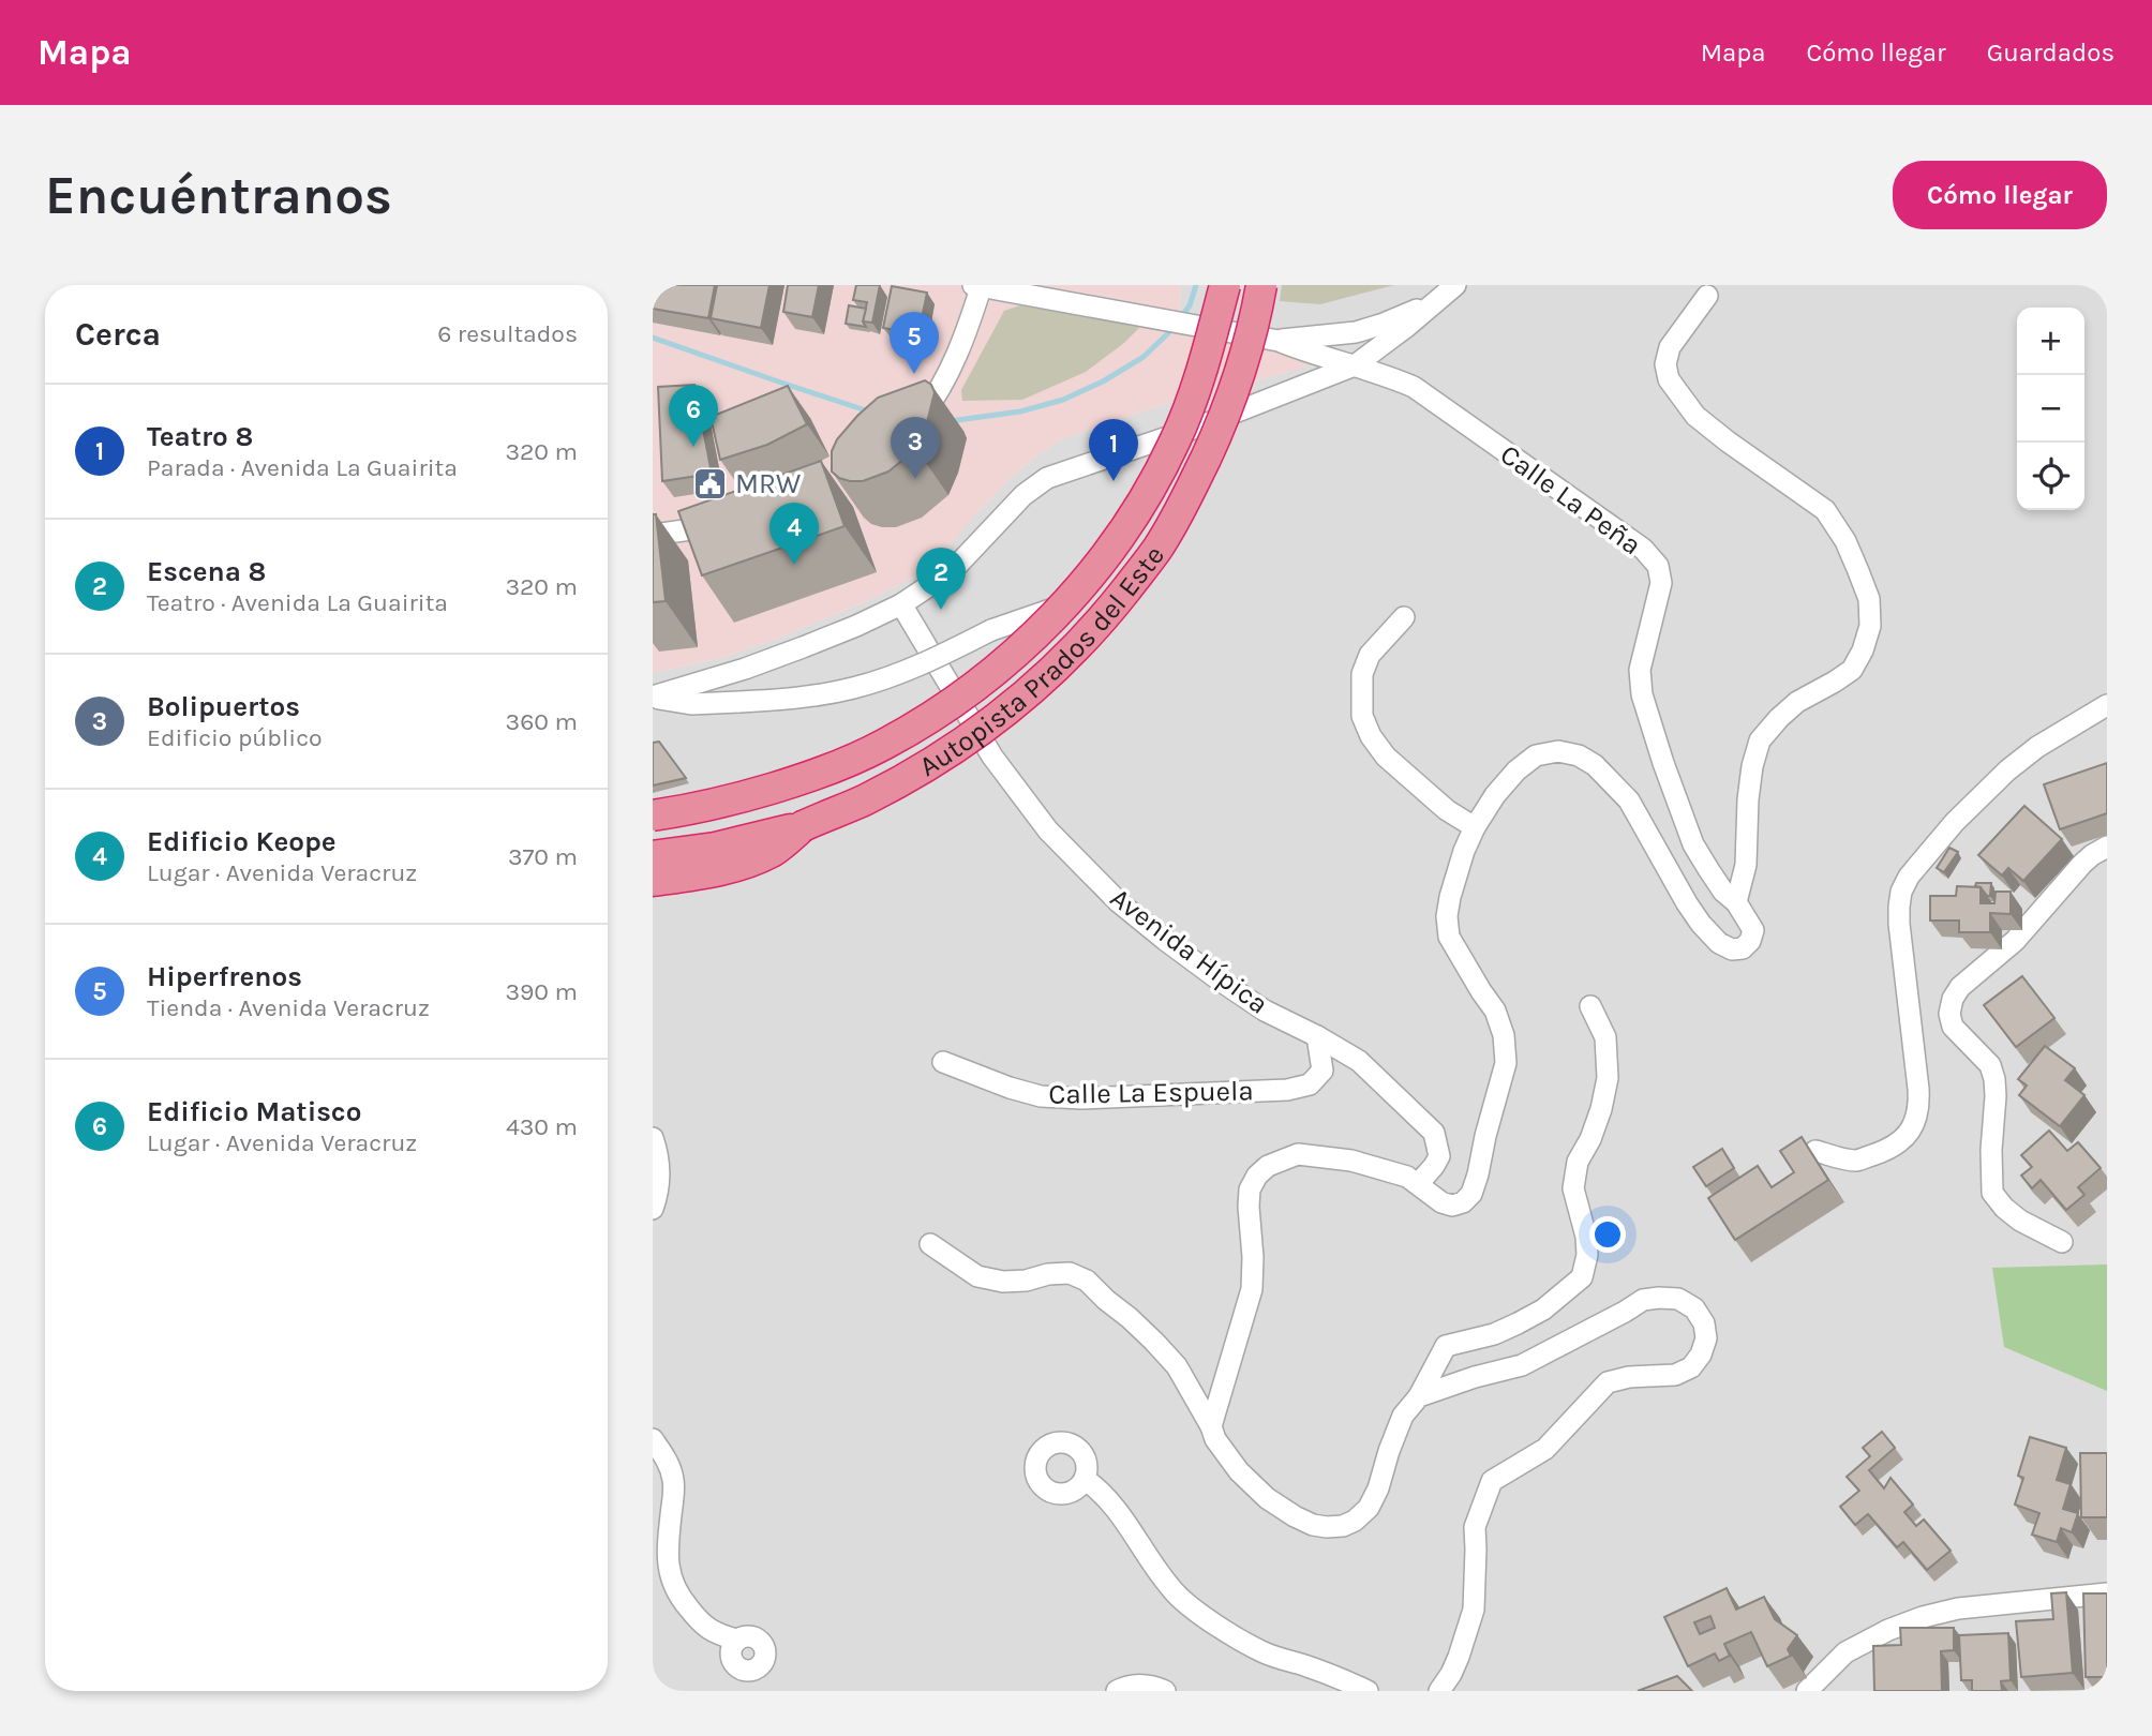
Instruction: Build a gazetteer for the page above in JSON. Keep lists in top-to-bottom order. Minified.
{"streets":{"highway":["Autopista Prados del Este"],"street":["Calle La Peña","Avenida Hípica","Calle La Espuela"]},"crossings":[["Avenida Hípica","Calle La Espuela"]],"places":{"public building":["MRW"]},"page":{"header":"Mapa","nav":["Mapa","Cómo llegar","Guardados"],"buttons":"Cómo llegar","title":"Encuéntranos","heading":["Cerca","6 resultados"],"map_buttons":["+","−"],"pins":["5","6","3","1","4","2"],"list":[{"mark":"1","name":"Teatro 8","note":"Parada · Avenida La Guairita","value":"320 m"},{"mark":"2","name":"Escena 8","note":"Teatro · Avenida La Guairita","value":"320 m"},{"mark":"3","name":"Bolipuertos","note":"Edificio público","value":"360 m"},{"mark":"4","name":"Edificio Keope","note":"Lugar · Avenida Veracruz","value":"370 m"},{"mark":"5","name":"Hiperfrenos","note":"Tienda · Avenida Veracruz","value":"390 m"},{"mark":"6","name":"Edificio Matisco","note":"Lugar · Avenida Veracruz","value":"430 m"}]}}
